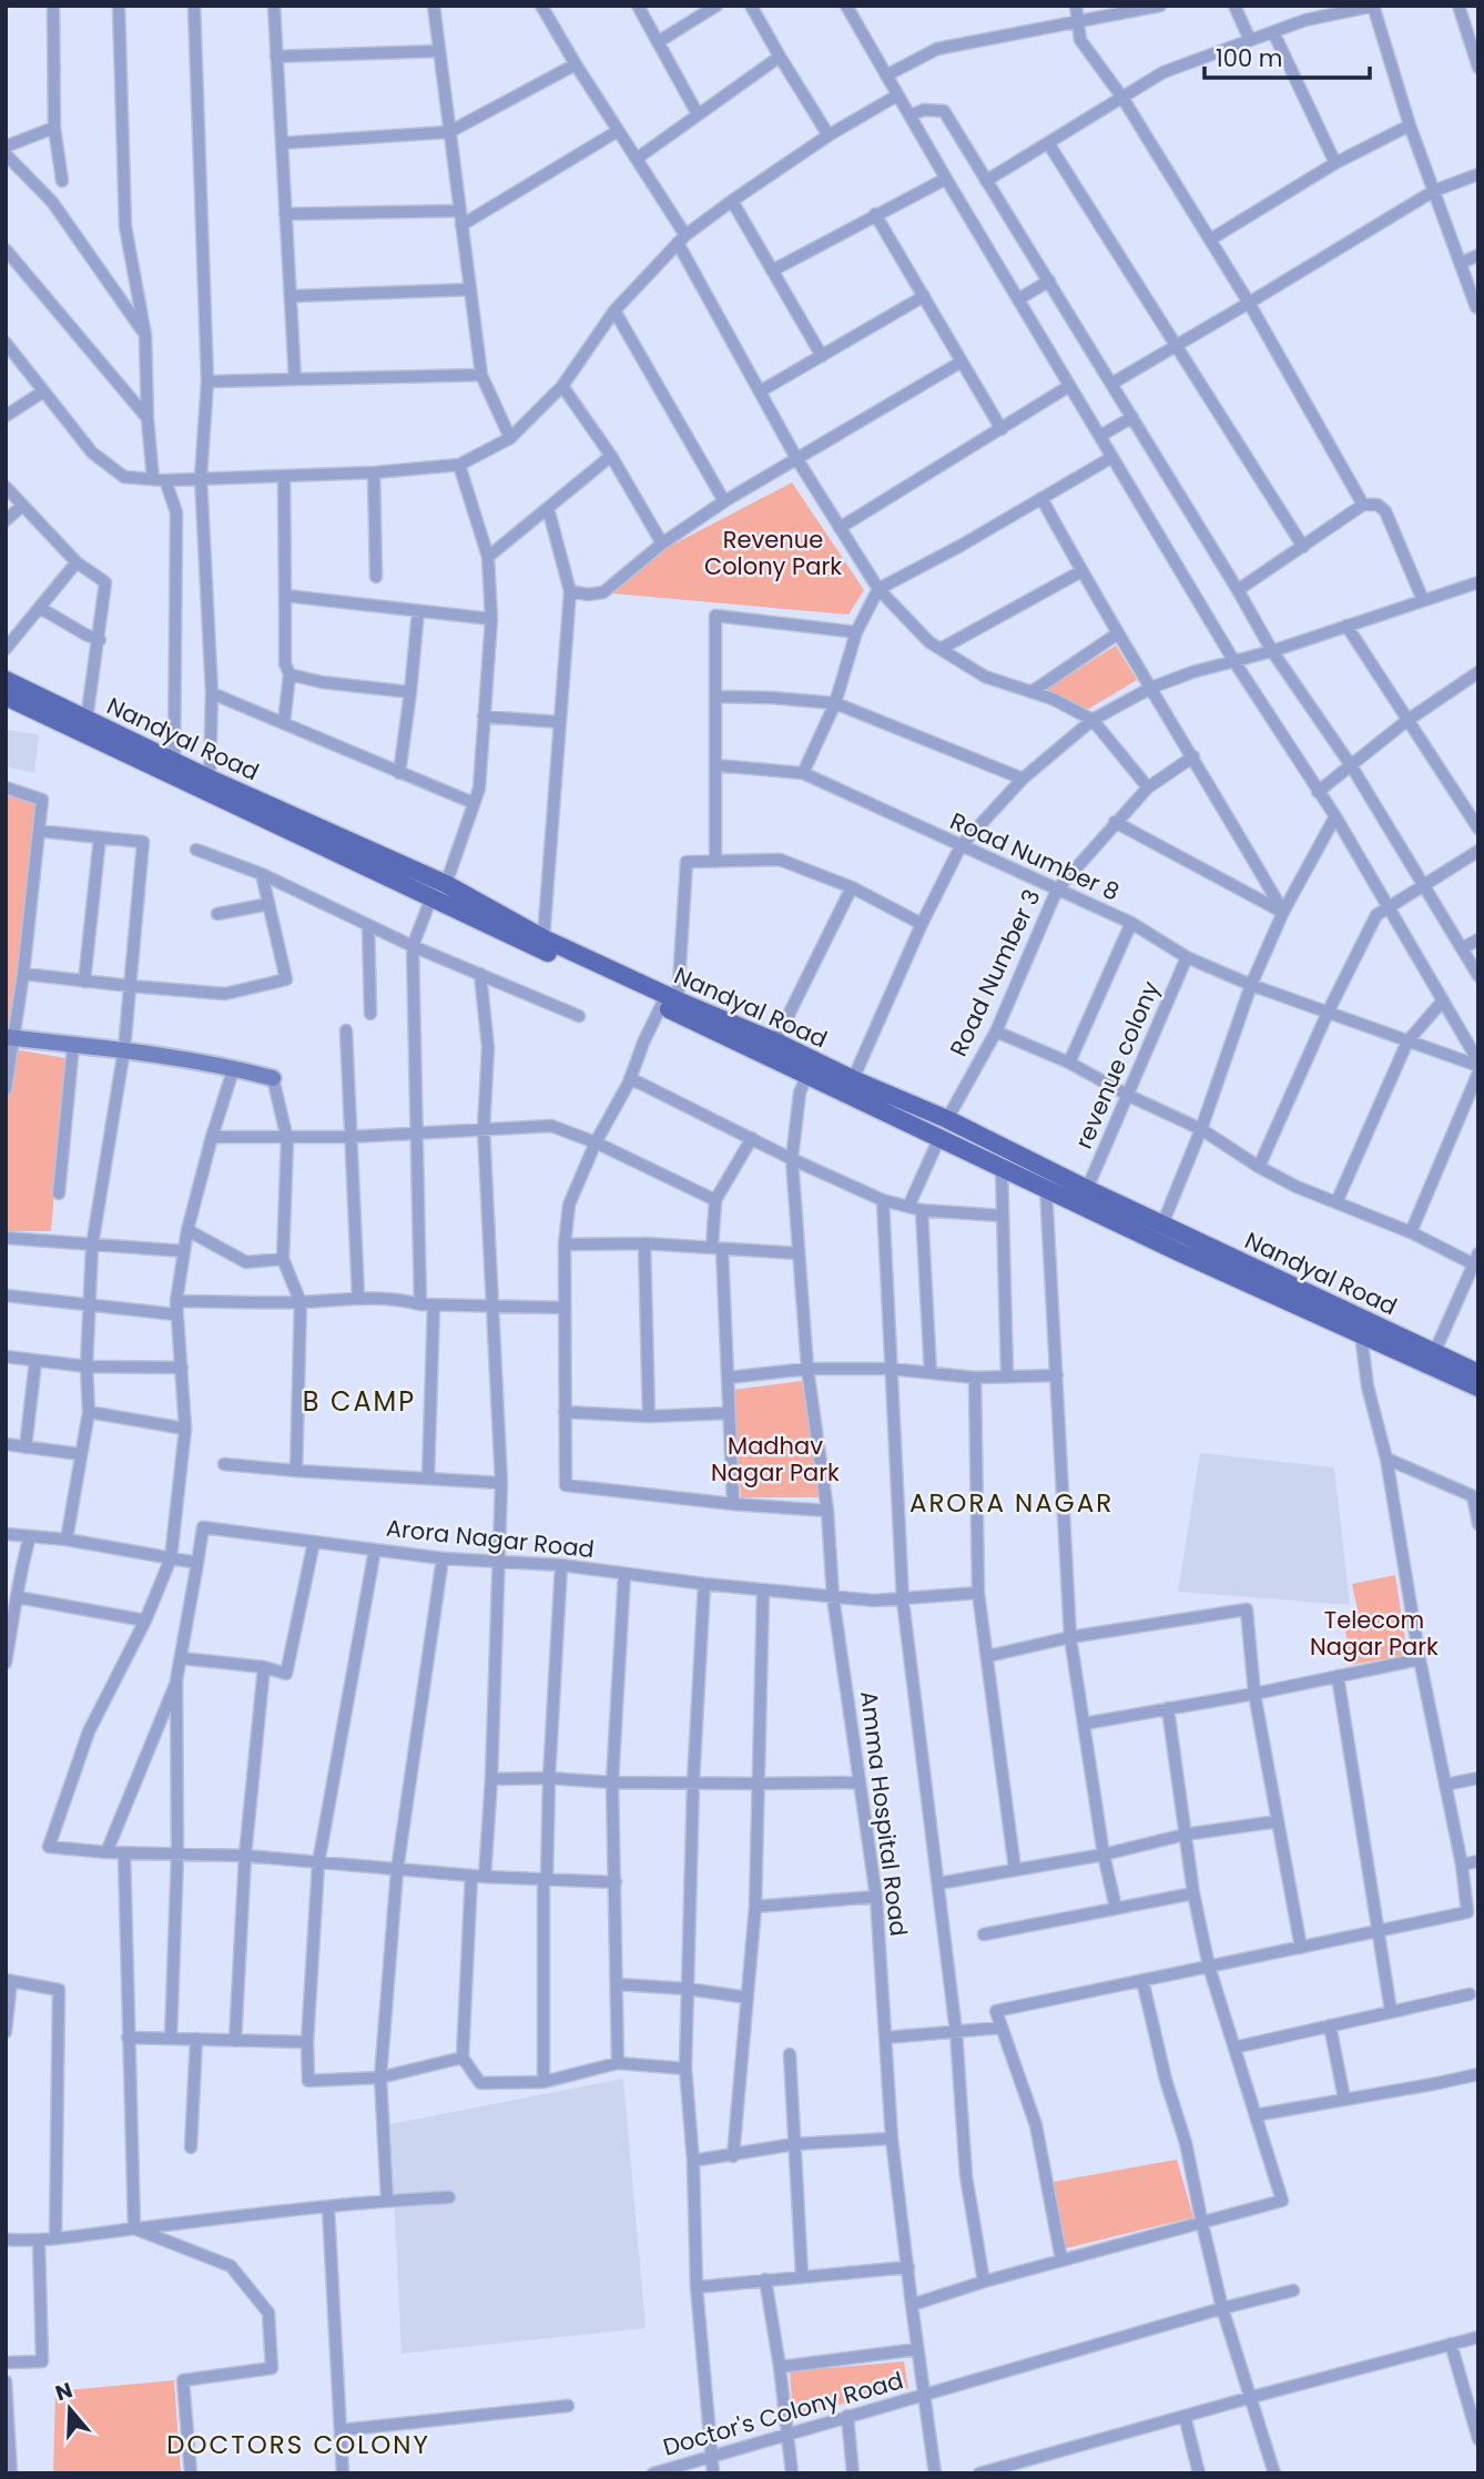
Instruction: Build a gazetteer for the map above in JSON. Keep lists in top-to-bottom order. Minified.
{"streets":{"main road":["Nandyal Road"],"street":["Road Number 8","Road Number 3","revenue colony","Arora Nagar Road","Amma Hospital Road","Doctor's Colony Road"]},"crossings":[["Nandyal Road","Road Number 3"],["Nandyal Road","revenue colony"],["Road Number 8","Road Number 3"],["Road Number 8","revenue colony"],["Arora Nagar Road","Amma Hospital Road"],["Amma Hospital Road","Doctor's Colony Road"]],"districts":["B CAMP","ARORA NAGAR","DOCTORS COLONY"],"parks":["Revenue Colony Park","Madhav Nagar Park","Telecom Nagar Park"],"scale_bar":"100 m","north":"top"}
